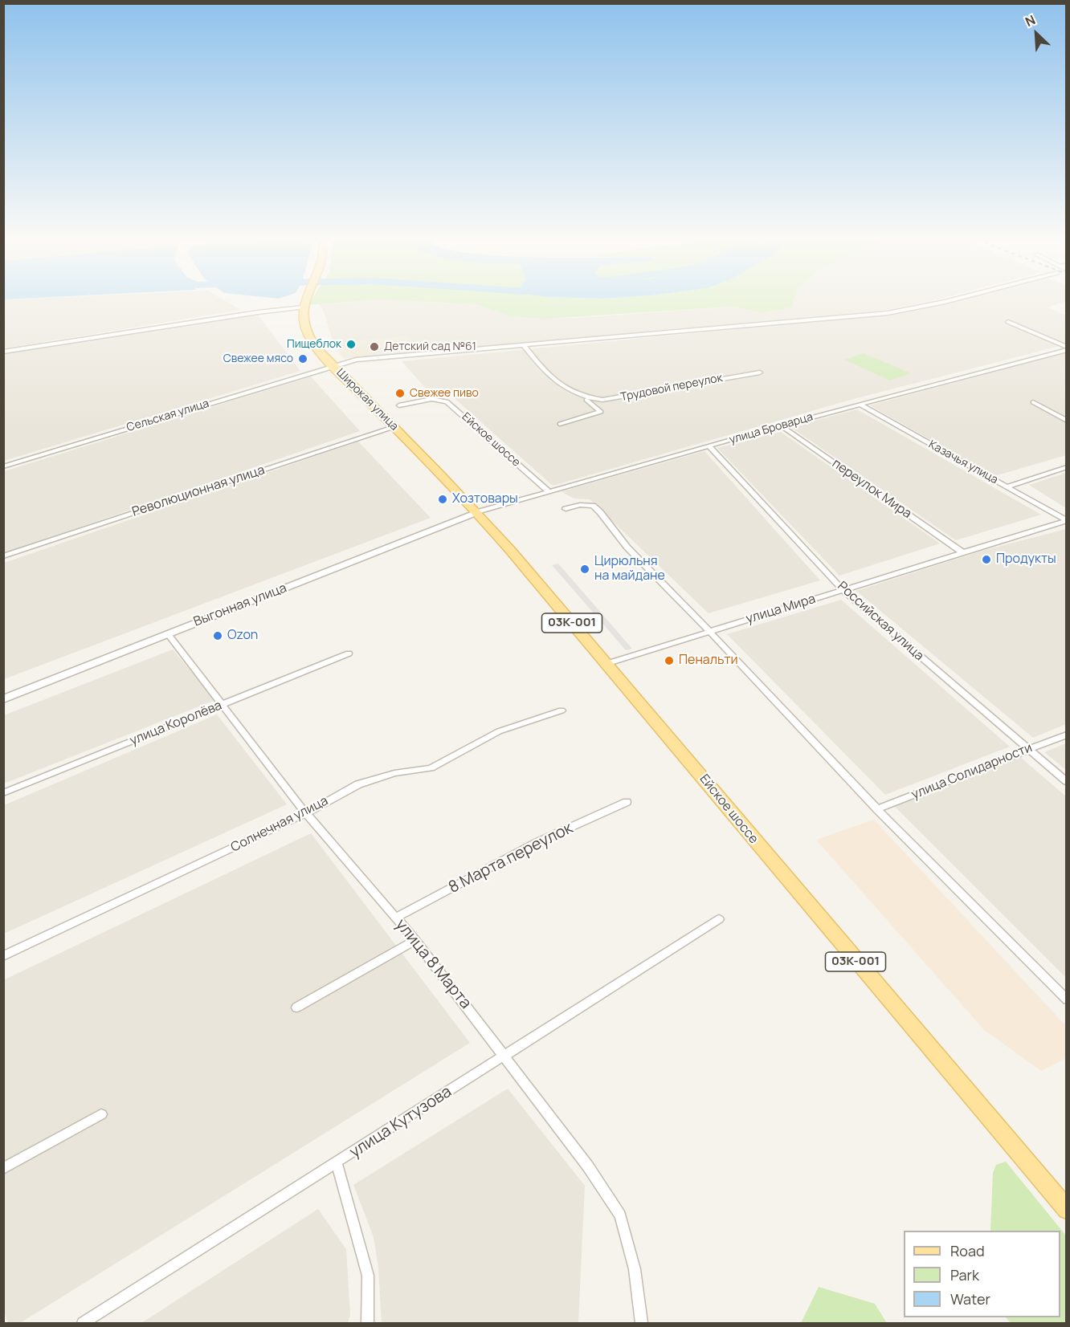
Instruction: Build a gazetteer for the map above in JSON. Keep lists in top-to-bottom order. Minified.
{"streets":{"main road":["Широкая улица","Ейское шоссе","03К-001"],"street":["Трудовой переулок","Сельская улица","улица Броварца","Казачья улица","переулок Мира","Революционная улица","Выгонная улица","улица Мира","Российская улица","улица Королёва","улица Солидарности","Солнечная улица","8 Марта переулок","улица 8 Марта","улица Кутузова"]},"crossings":[["Трудовой переулок","Сельская улица"],["Широкая улица","Сельская улица"],["Широкая улица","улица Броварца"],["Широкая улица","Ейское шоссе"],["Широкая улица","Революционная улица"],["Широкая улица","Выгонная улица"],["улица Броварца","Ейское шоссе"],["улица Броварца","Казачья улица"],["улица Броварца","переулок Мира"],["улица Броварца","Выгонная улица"],["улица Броварца","Российская улица"],["Ейское шоссе","Выгонная улица"],["Ейское шоссе","улица Мира"],["Казачья улица","улица Мира"],["переулок Мира","улица Мира"],["Выгонная улица","улица 8 Марта"],["улица Мира","Российская улица"],["Российская улица","улица Солидарности"],["улица Королёва","улица 8 Марта"],["Солнечная улица","улица 8 Марта"],["8 Марта переулок","улица 8 Марта"],["улица 8 Марта","улица Кутузова"]],"places":["Пищеблок","Детский сад №61","Свежее мясо","Свежее пиво","Хозтовары","Продукты","Цирюльня на майдане","Ozon","Пенальти"],"legend":["Road","Park","Water"],"north":"top left"}
